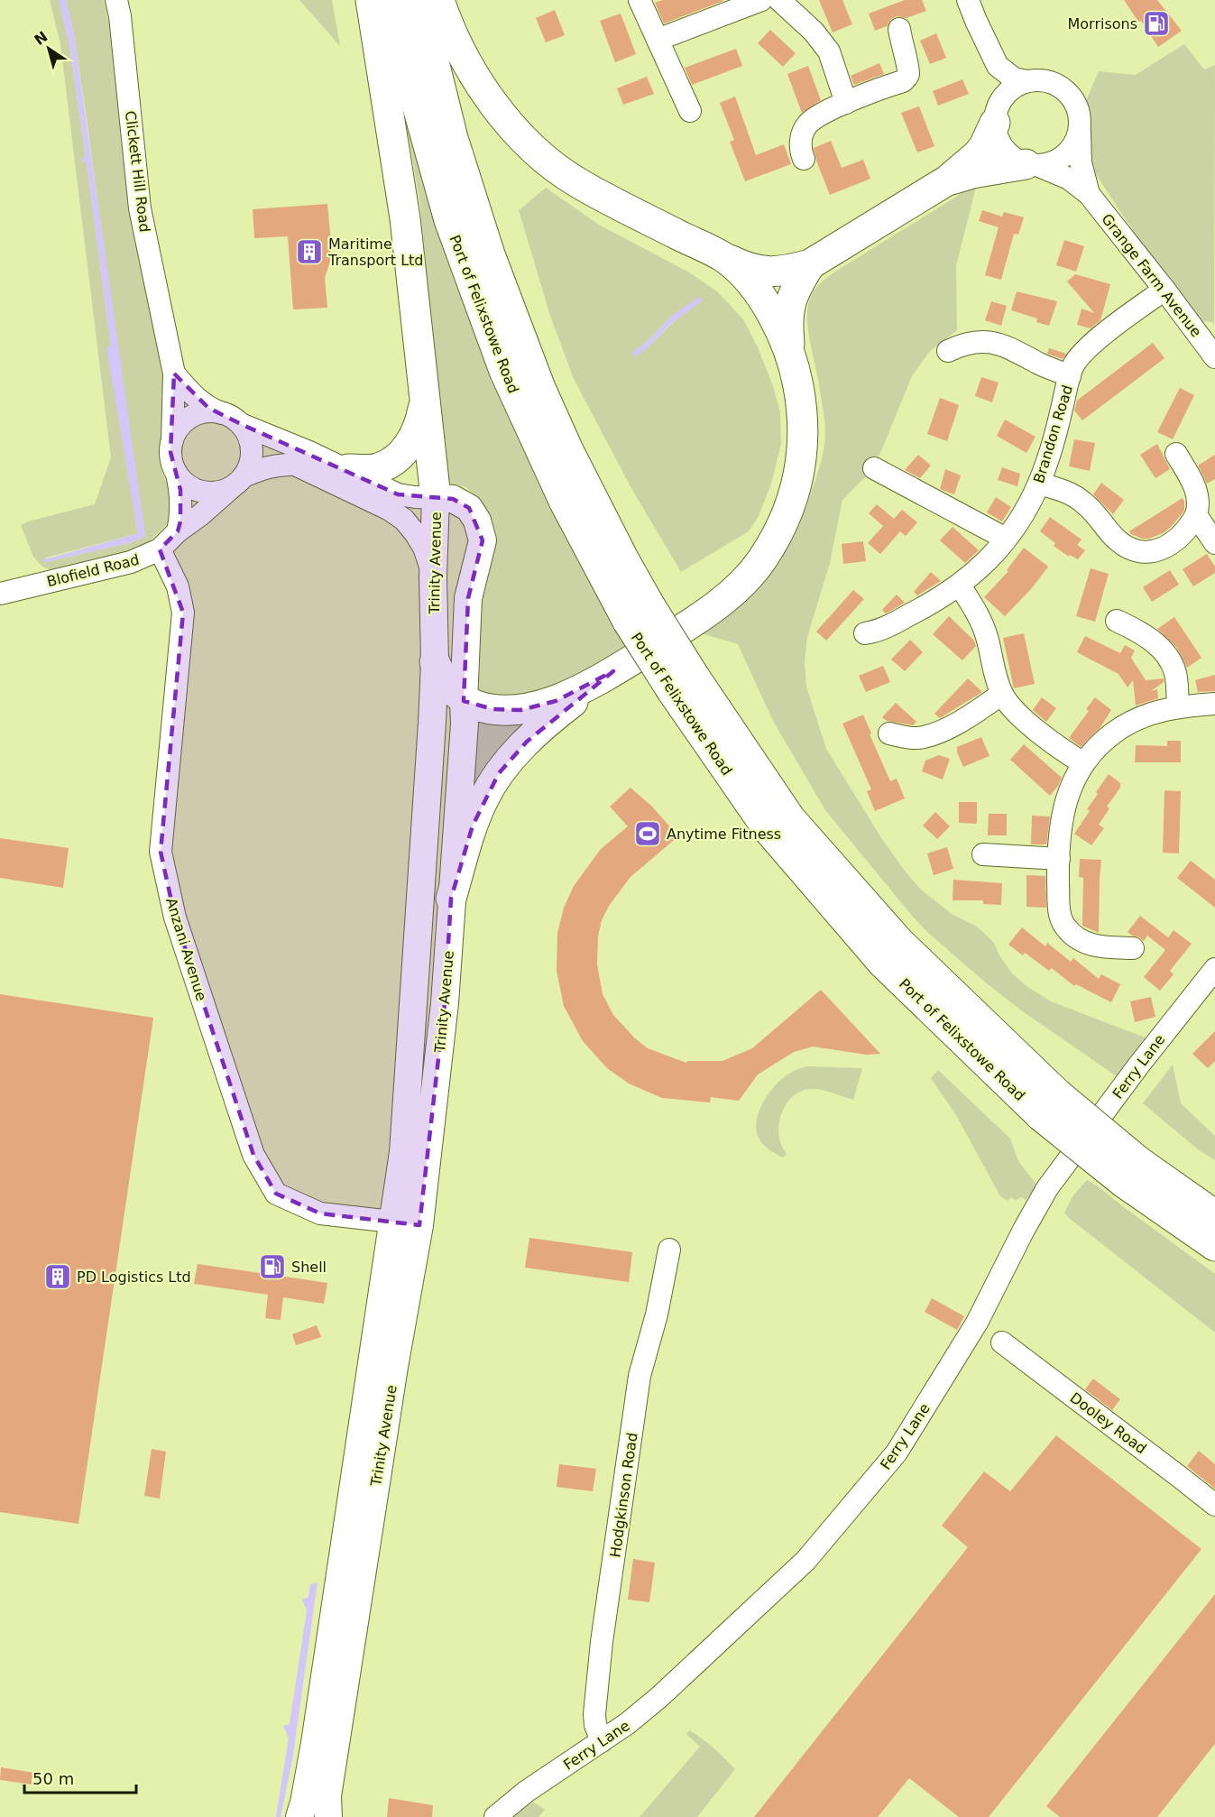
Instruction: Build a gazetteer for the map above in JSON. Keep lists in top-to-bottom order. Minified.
{"streets":{"highway":["Port of Felixstowe Road"],"main road":["Trinity Avenue"],"street":["Clickett Hill Road","Grange Farm Avenue","Brandon Road","Blofield Road","Anzani Avenue","Ferry Lane","Dooley Road","Hodgkinson Road"]},"crossings":[["Clickett Hill Road","Blofield Road"],["Grange Farm Avenue","Brandon Road"],["Trinity Avenue","Anzani Avenue"],["Blofield Road","Anzani Avenue"],["Ferry Lane","Hodgkinson Road"]],"places":{"fuel station":["Morrisons","Shell"],"building":["Maritime Transport Ltd","PD Logistics Ltd"],"sports":["Anytime Fitness"]},"scale_bar":"50 m","north":"top left"}
